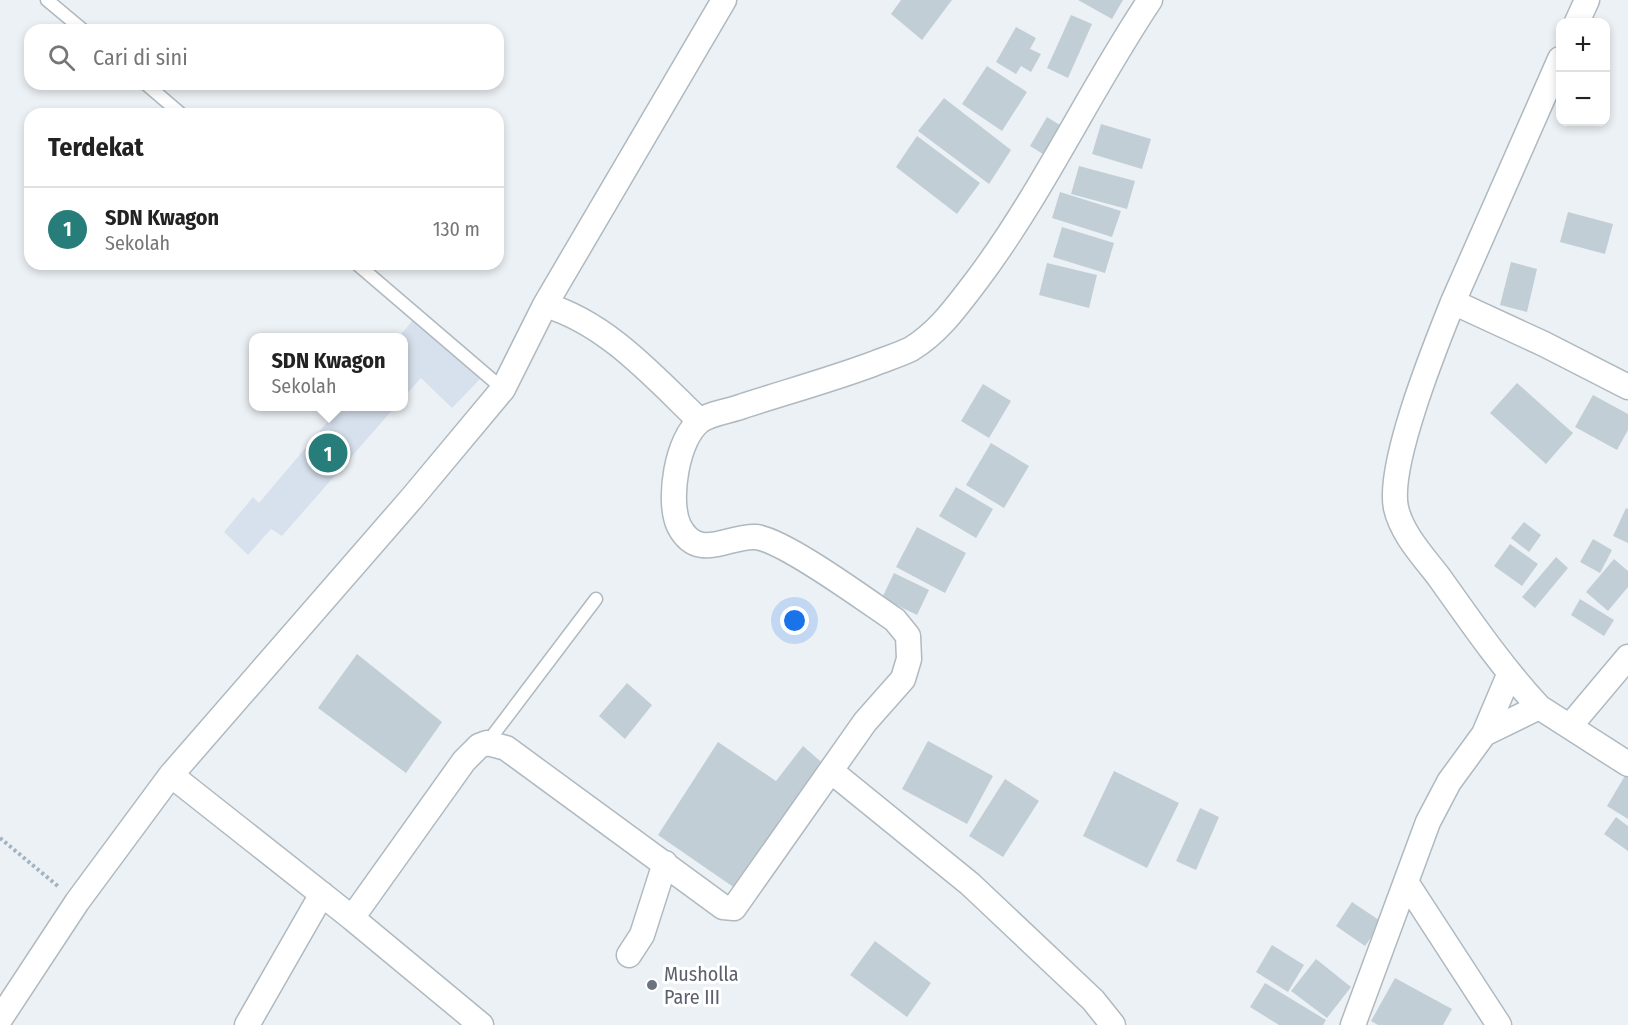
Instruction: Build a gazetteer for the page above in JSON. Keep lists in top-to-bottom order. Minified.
{"places":["Musholla Pare III"],"page":{"map_buttons":["+","−"],"search":"Cari di sini","heading":"Terdekat","list":[{"mark":"1","name":"SDN Kwagon","note":"Sekolah","value":"130 m"}],"popup":["SDN Kwagon","Sekolah"],"pins":"1"}}
